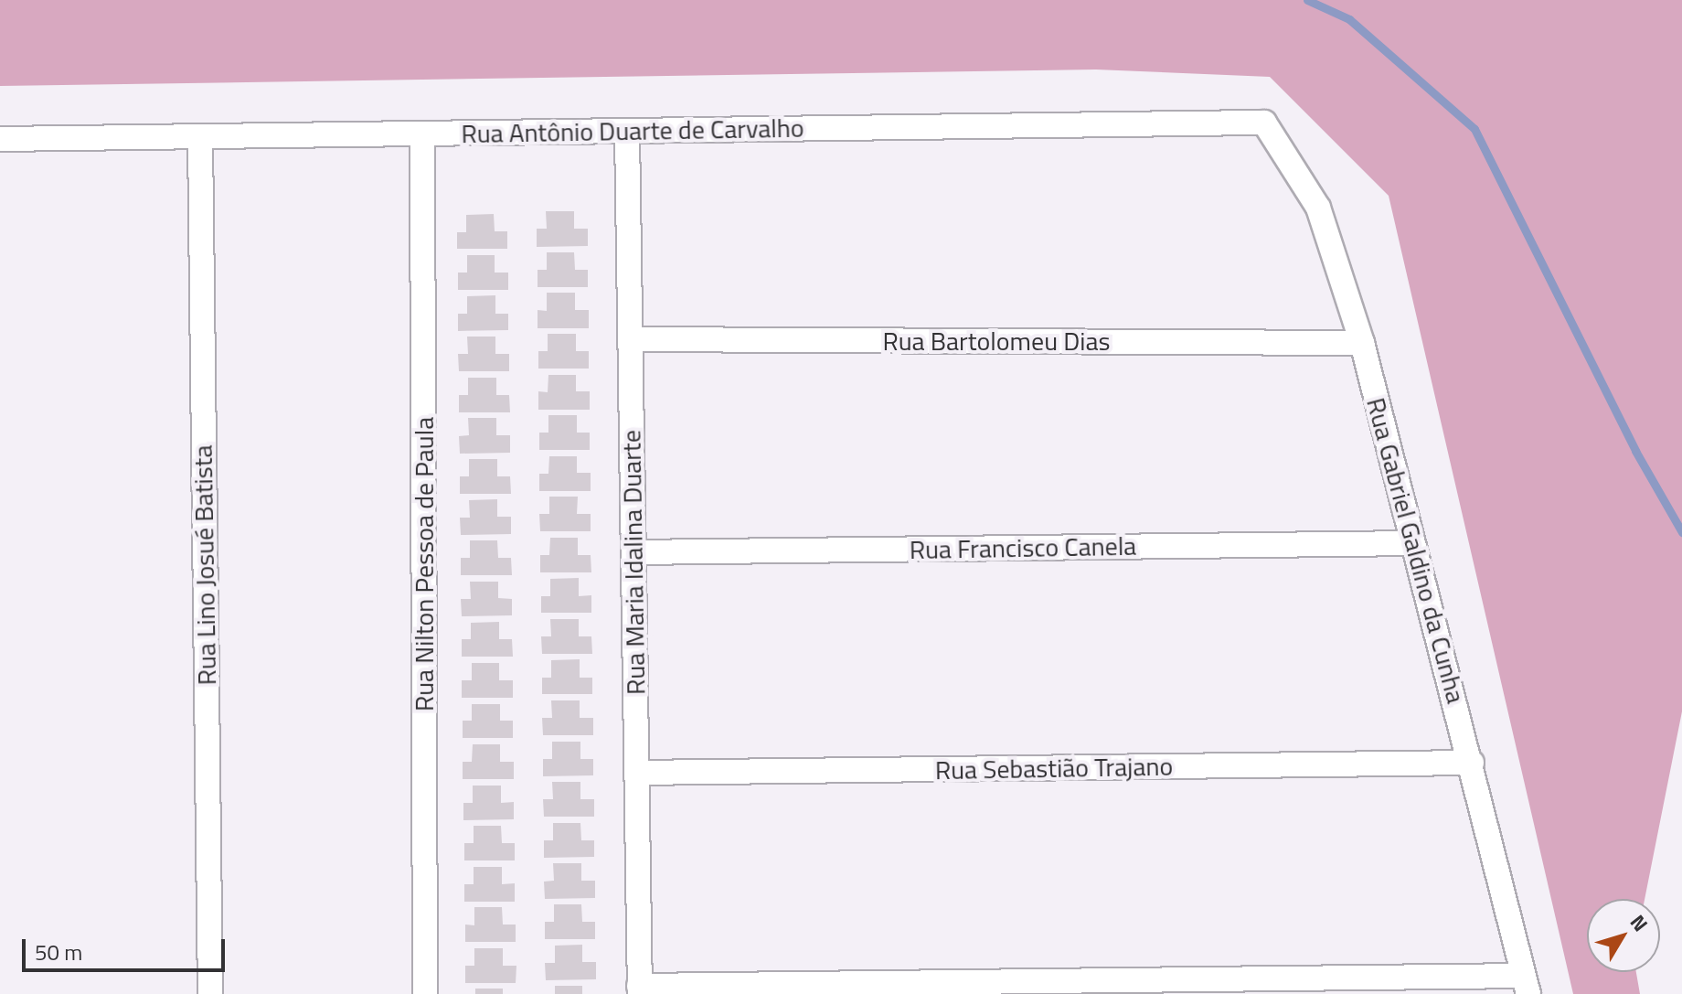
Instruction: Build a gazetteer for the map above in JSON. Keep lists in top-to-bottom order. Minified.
{"streets":{"street":["Rua Antônio Duarte de Carvalho","Rua Bartolomeu Dias","Rua Francisco Canela","Rua Gabriel Galdino da Cunha","Rua Maria Idalina Duarte","Rua Nilton Pessoa de Paula","Rua Lino Josué Batista","Rua Sebastião Trajano"]},"crossings":[["Rua Antônio Duarte de Carvalho","Rua Gabriel Galdino da Cunha"],["Rua Antônio Duarte de Carvalho","Rua Maria Idalina Duarte"],["Rua Antônio Duarte de Carvalho","Rua Nilton Pessoa de Paula"],["Rua Antônio Duarte de Carvalho","Rua Lino Josué Batista"],["Rua Bartolomeu Dias","Rua Gabriel Galdino da Cunha"],["Rua Bartolomeu Dias","Rua Maria Idalina Duarte"],["Rua Francisco Canela","Rua Gabriel Galdino da Cunha"],["Rua Francisco Canela","Rua Maria Idalina Duarte"],["Rua Gabriel Galdino da Cunha","Rua Sebastião Trajano"],["Rua Maria Idalina Duarte","Rua Sebastião Trajano"]],"scale_bar":"50 m","north":"top right"}
